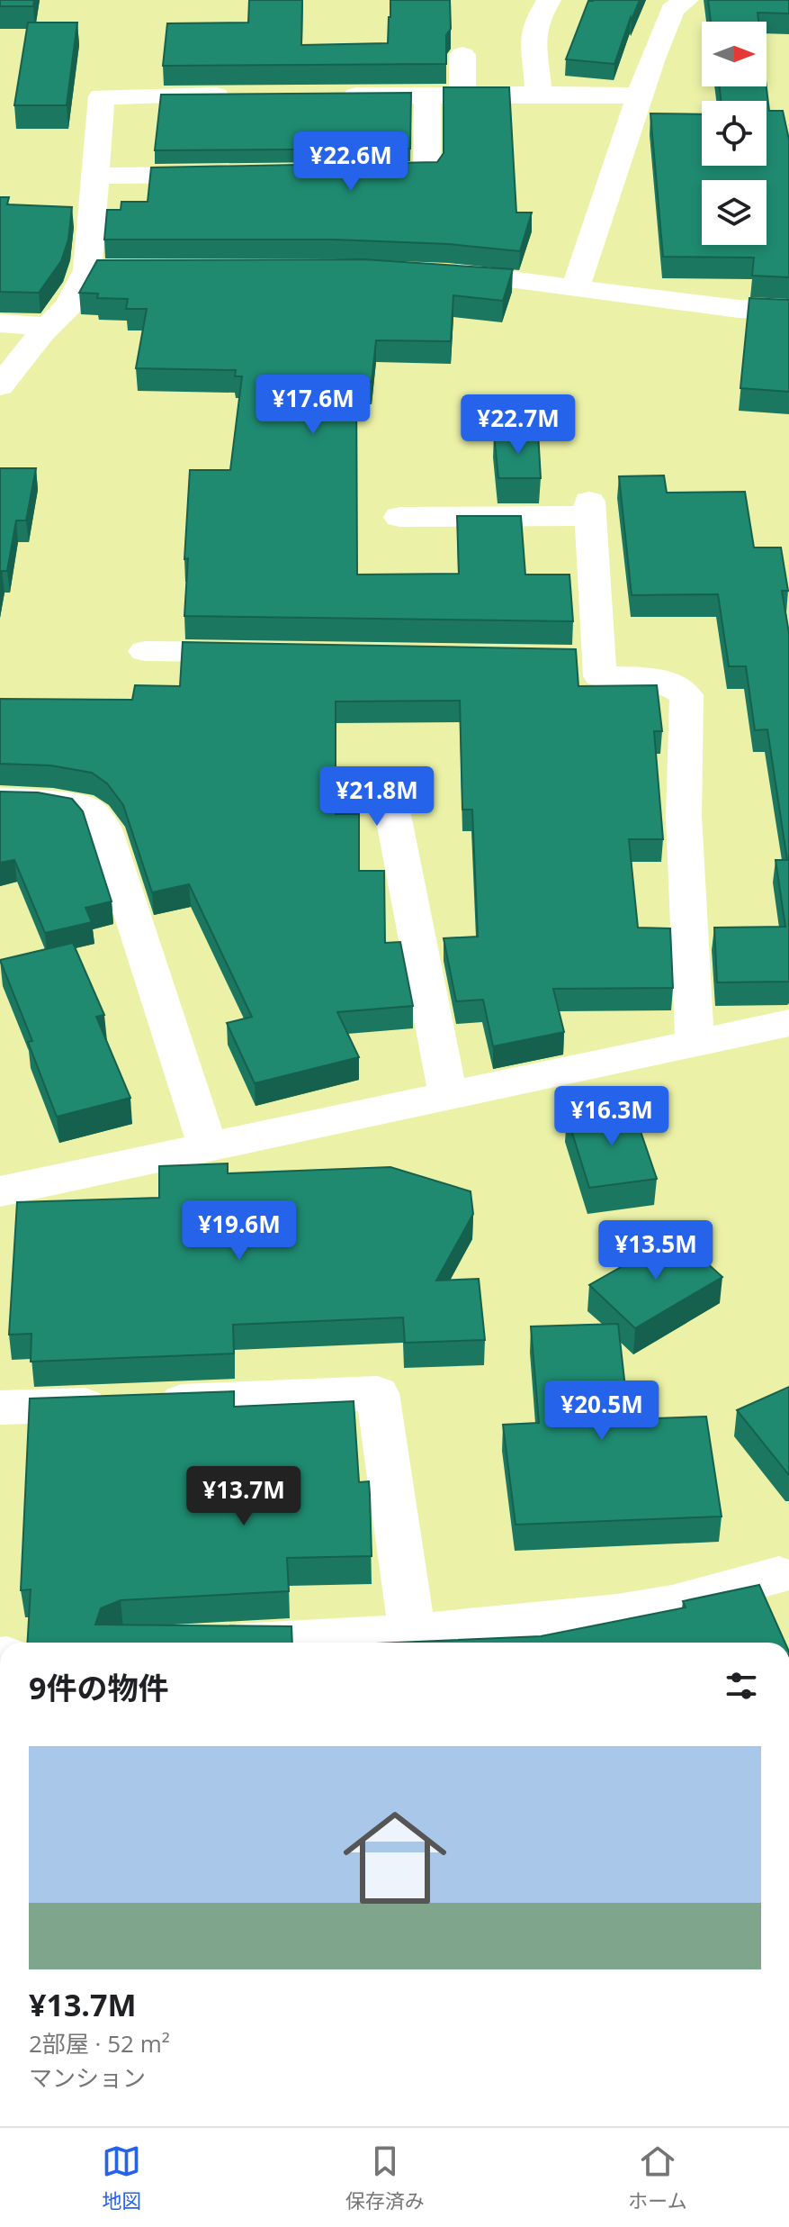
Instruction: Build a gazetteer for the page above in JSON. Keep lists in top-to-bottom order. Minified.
{"north":"right","page":{"price":["¥22.6M","¥17.6M","¥22.7M","¥21.8M","¥16.3M","¥19.6M","¥13.5M","¥20.5M","¥13.7M"],"heading":"9件の物件","list":[{"name":"¥13.7M","note":"2部屋 · 52 m² · マンション"}],"tabs":["地図","保存済み","ホーム"]}}
